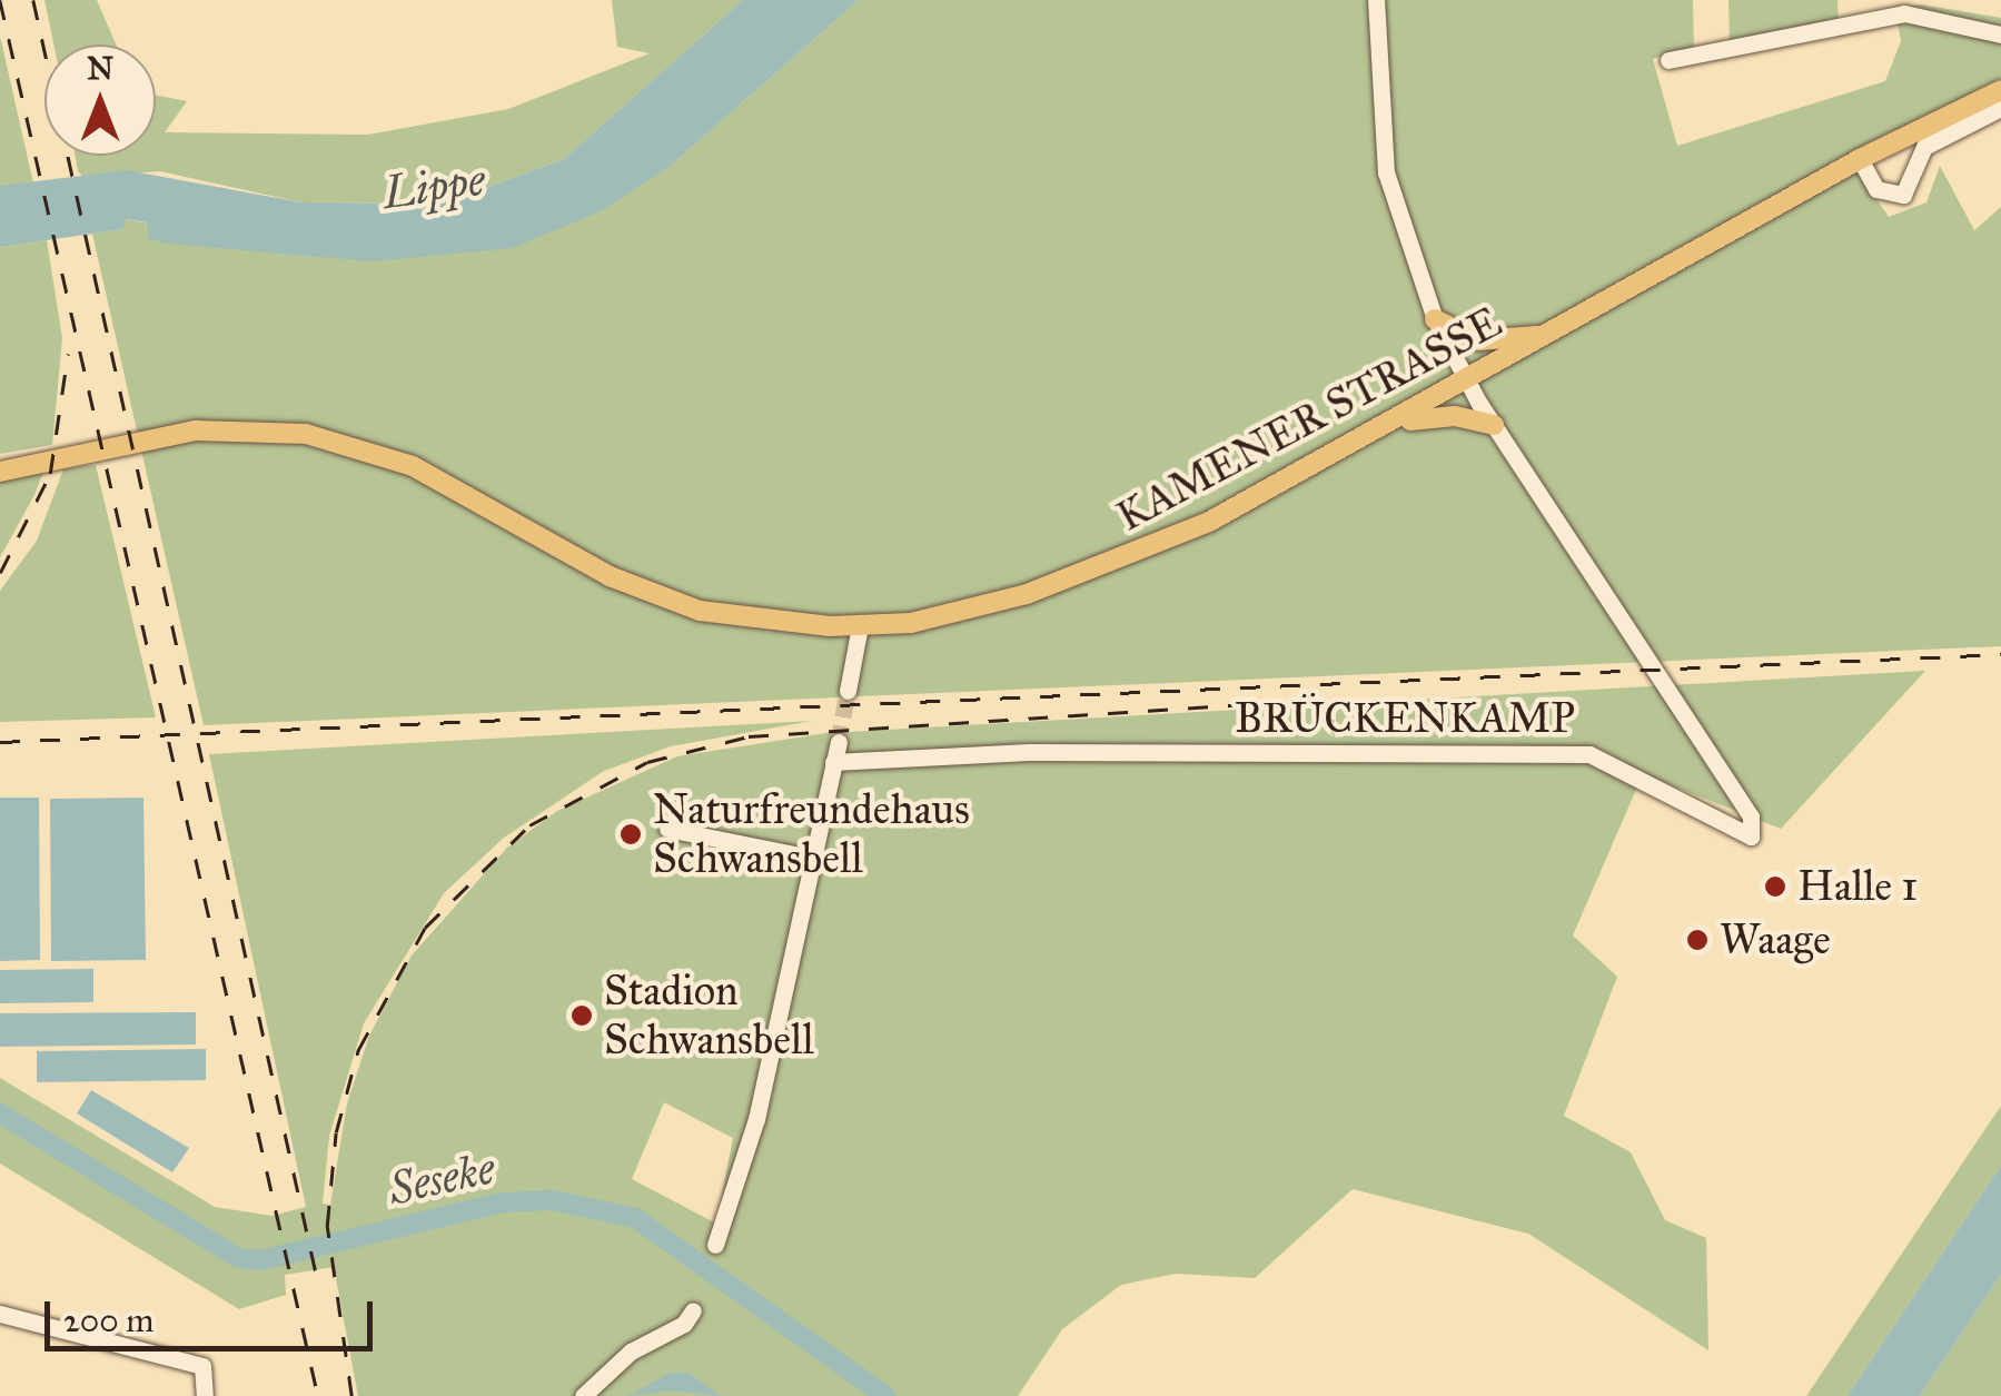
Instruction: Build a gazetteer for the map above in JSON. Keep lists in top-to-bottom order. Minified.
{"streets":{"main road":["KAMENER STRASSE"],"street":["BRÜCKENKAMP"]},"crossings":[["KAMENER STRASSE","BRÜCKENKAMP"]],"water":["Lippe","Seseke"],"places":["Naturfreundehaus Schwansbell","Halle 1","Waage","Stadion Schwansbell"],"scale_bar":"200 m","north":"top"}
